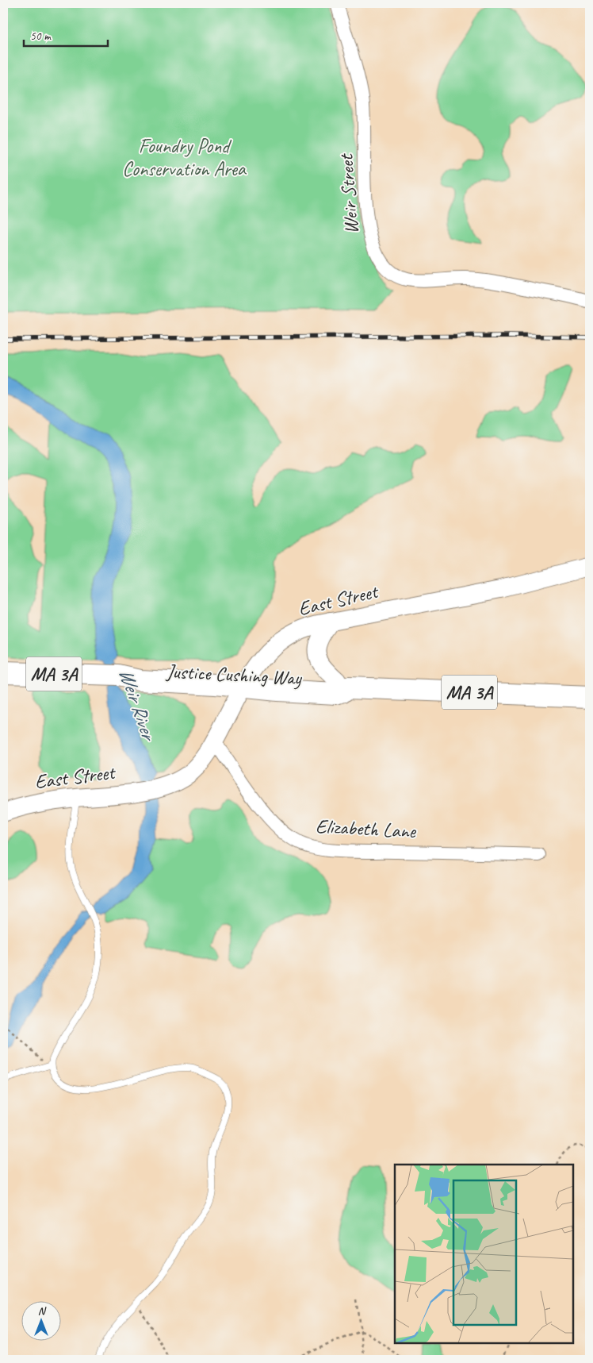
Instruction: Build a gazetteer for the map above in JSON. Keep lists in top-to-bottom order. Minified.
{"streets":{"main road":["East Street","MA 3A","Justice Cushing Way"],"street":["Weir Street","Elizabeth Lane"]},"crossings":[["East Street","Justice Cushing Way"],["East Street","Elizabeth Lane"]],"water":["Weir River"],"parks":["Foundry Pond Conservation Area"],"scale_bar":"50 m","north":"top"}
